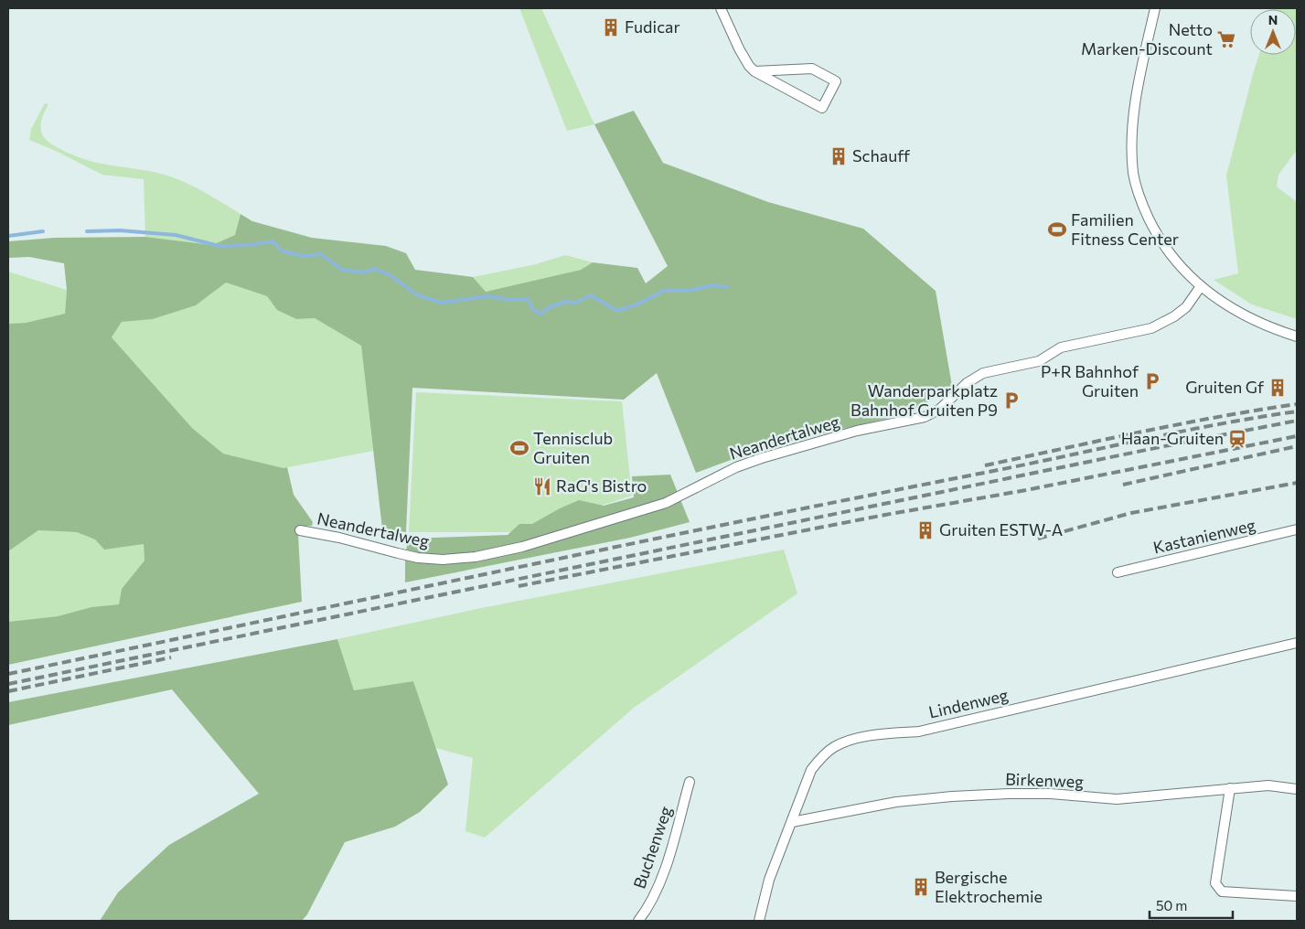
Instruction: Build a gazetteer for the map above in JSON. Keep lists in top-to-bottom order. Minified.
{"streets":{"street":["Neandertalweg","Kastanienweg","Lindenweg","Birkenweg","Buchenweg"]},"crossings":[["Lindenweg","Birkenweg"]],"places":{"building":["Fudicar","Schauff","Gruiten Gf","Gruiten ESTW-A","Bergische Elektrochemie"],"supermarket":["Netto Marken-Discount"],"sports":["Familien Fitness Center","Tennisclub Gruiten"],"parking":["P+R Bahnhof Gruiten","Wanderparkplatz Bahnhof Gruiten P9"],"station":["Haan-Gruiten"],"restaurant":["RaG's Bistro"]},"scale_bar":"50 m","north":"top"}
